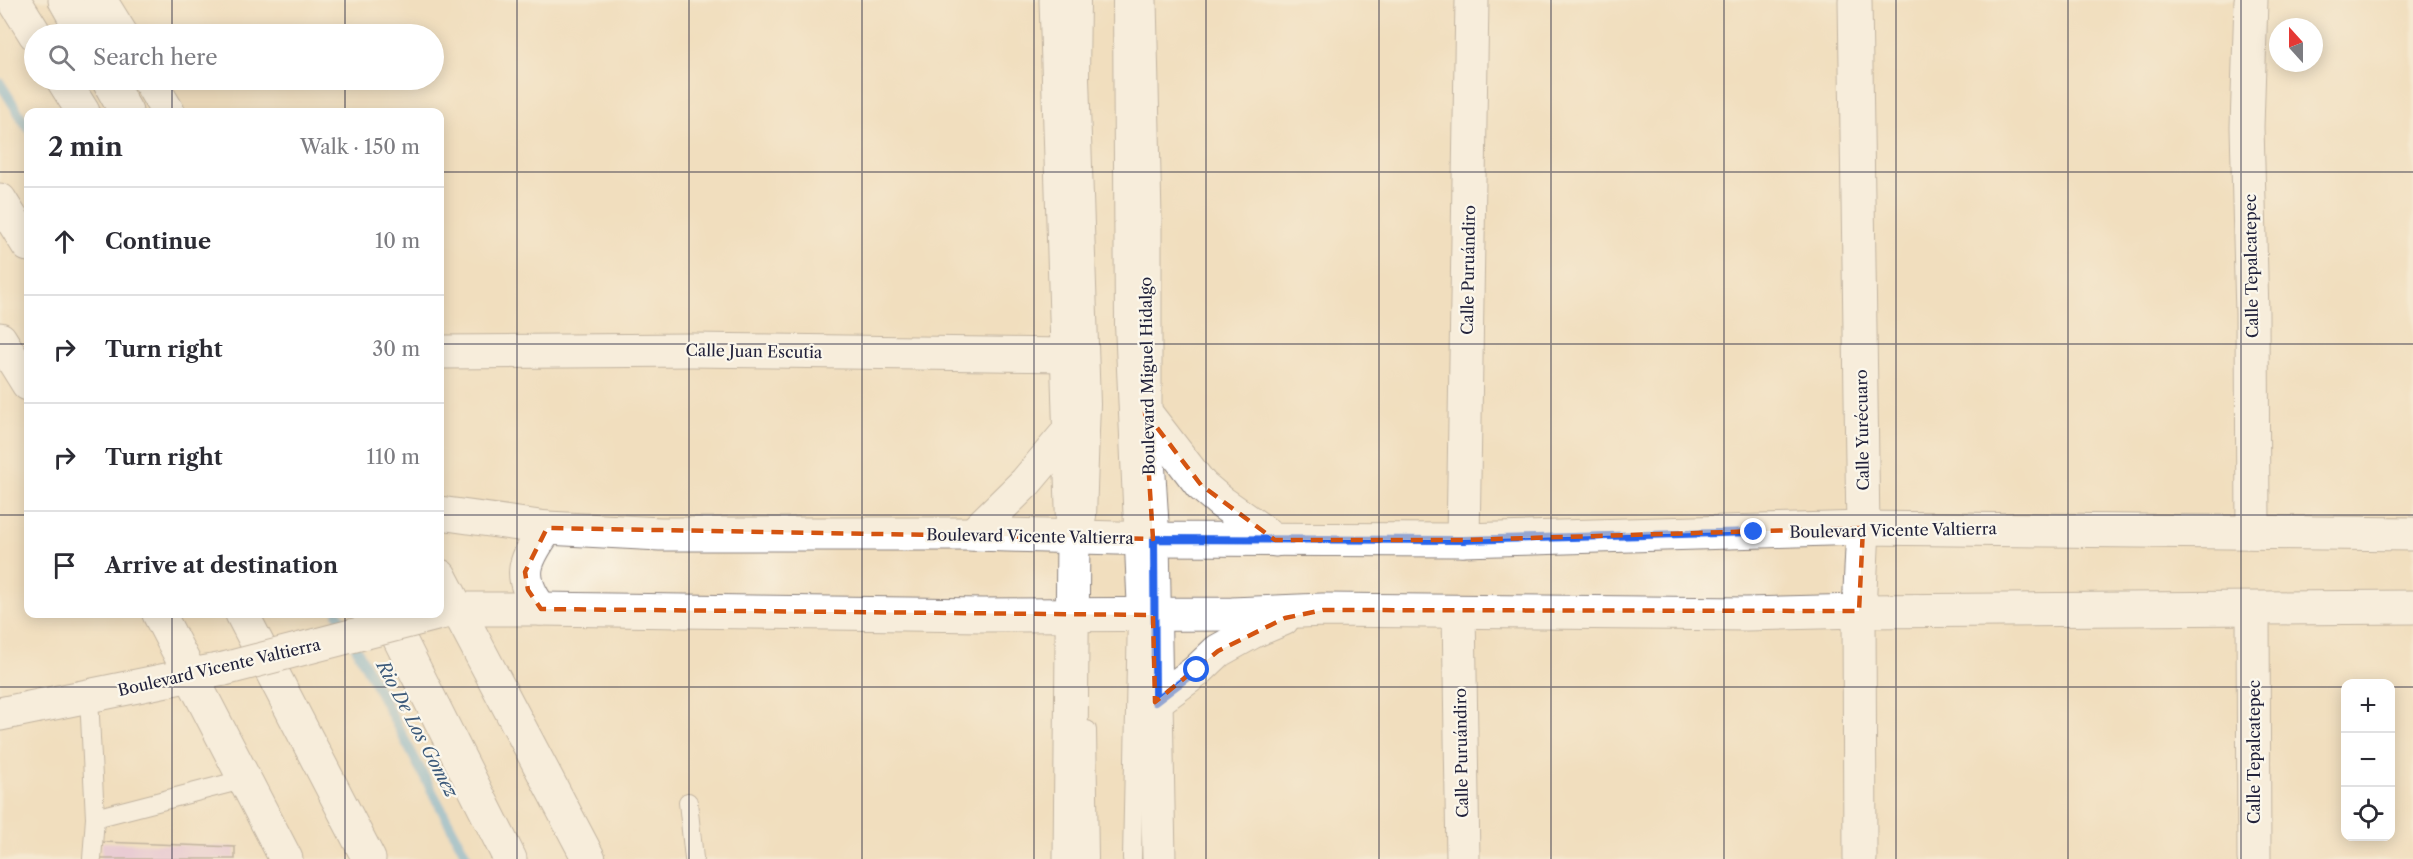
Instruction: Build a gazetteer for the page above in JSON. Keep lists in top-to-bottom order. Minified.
{"streets":{"main road":["Calle Tepalcatepec","Calle Puruándiro","Calle Juan Escutia","Boulevard Miguel Hidalgo","Calle Yurécuaro","Boulevard Vicente Valtierra"]},"crossings":[["Calle Tepalcatepec","Boulevard Vicente Valtierra"],["Calle Puruándiro","Boulevard Vicente Valtierra"],["Boulevard Miguel Hidalgo","Boulevard Vicente Valtierra"],["Calle Yurécuaro","Boulevard Vicente Valtierra"]],"water":["Rio De Los Gomez"],"north":"top","page":{"search":"Search here","heading":["2 min","Walk · 150 m"],"list":[["Continue","10 m"],["Turn right","30 m"],["Turn right","110 m"],"Arrive at destination"],"map_buttons":["+","−"]}}
